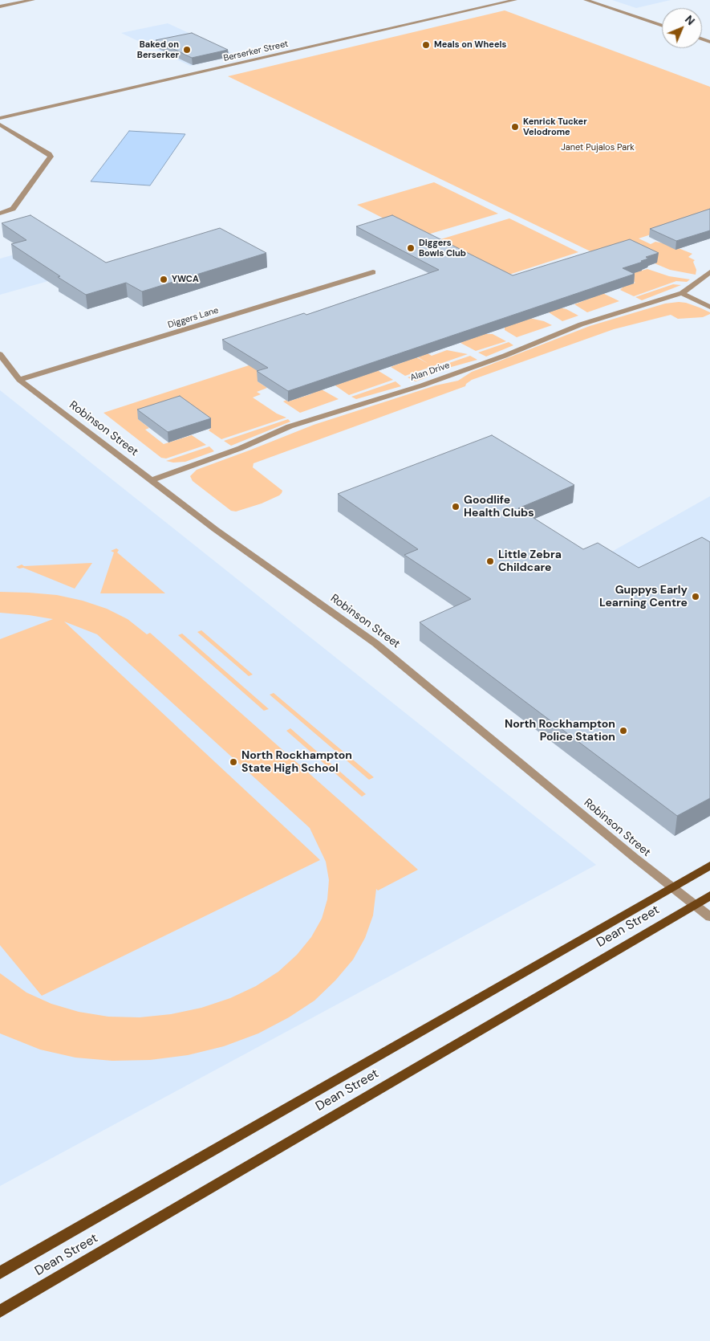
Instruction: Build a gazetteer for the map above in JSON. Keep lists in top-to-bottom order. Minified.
{"streets":{"main road":["Dean Street"],"street":["Berserker Street","Diggers Lane","Alan Drive","Robinson Street"]},"crossings":[["Diggers Lane","Robinson Street"],["Alan Drive","Robinson Street"],["Robinson Street","Dean Street"]],"parks":["Janet Pujalos Park"],"places":["Meals on Wheels","Baked on Berserker","Kenrick Tucker Velodrome","Diggers Bowls Club","YWCA","Goodlife Health Clubs","Little Zebra Childcare","Guppys Early Learning Centre","North Rockhampton Police Station","North Rockhampton State High School"],"north":"top right"}
